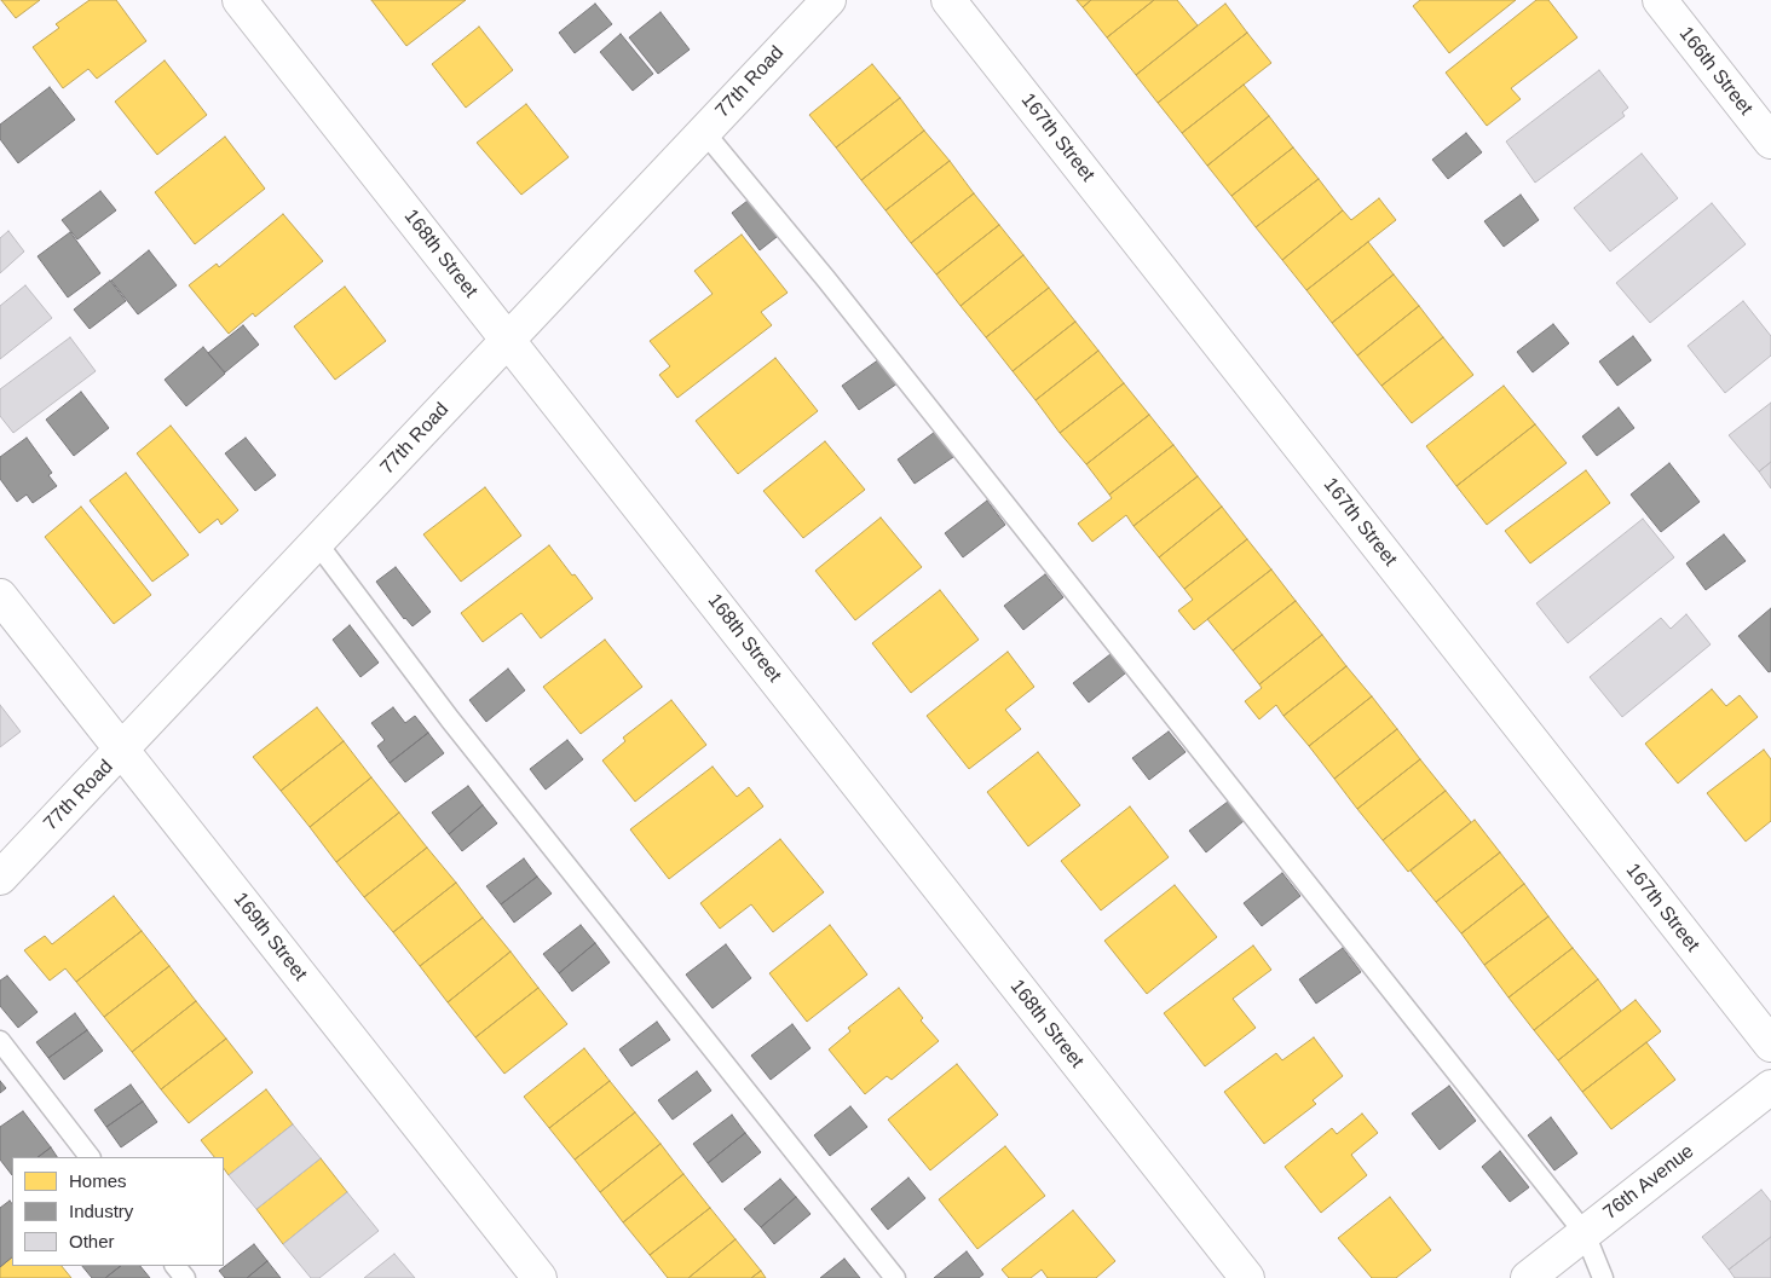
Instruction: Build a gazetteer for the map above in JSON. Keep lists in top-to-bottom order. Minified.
{"streets":{"street":["166th Street","77th Road","167th Street","168th Street","169th Street","76th Avenue"]},"crossings":[["77th Road","168th Street"],["77th Road","169th Street"]],"legend":["Homes","Industry","Other"]}
